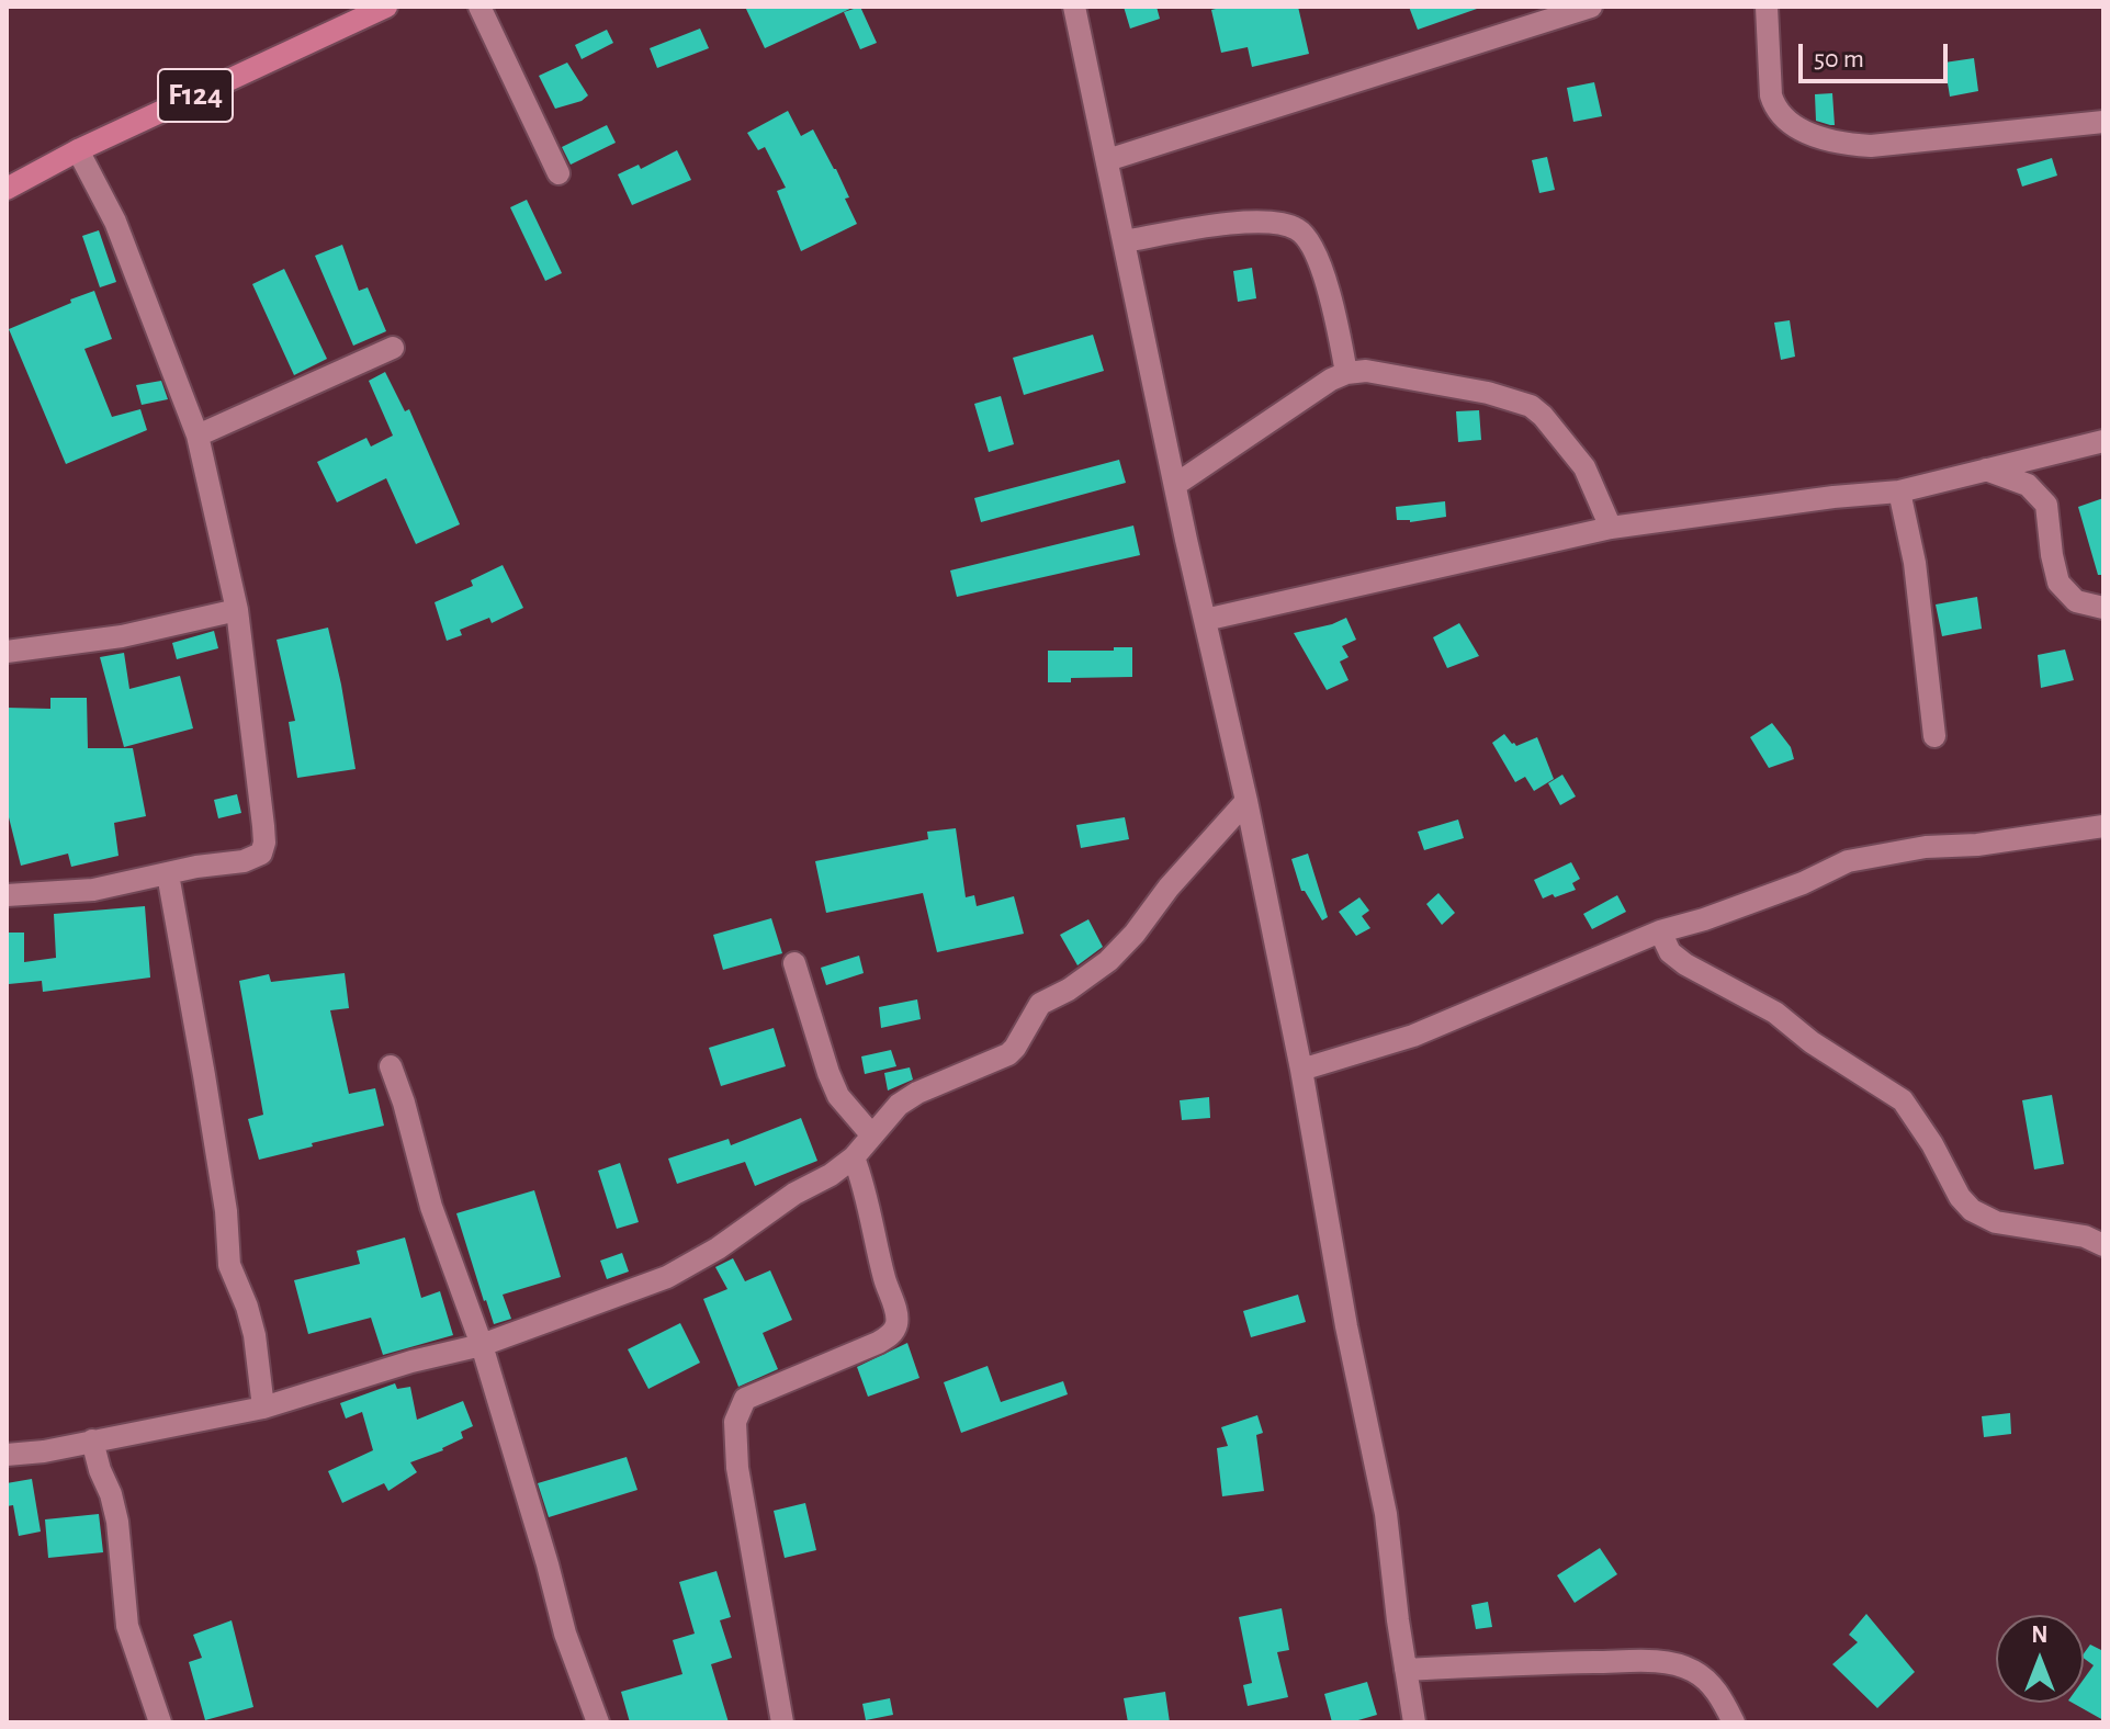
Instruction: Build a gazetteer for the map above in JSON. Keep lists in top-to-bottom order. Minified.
{"streets":{"main road":["F124"]},"scale_bar":"50 m","north":"top"}
